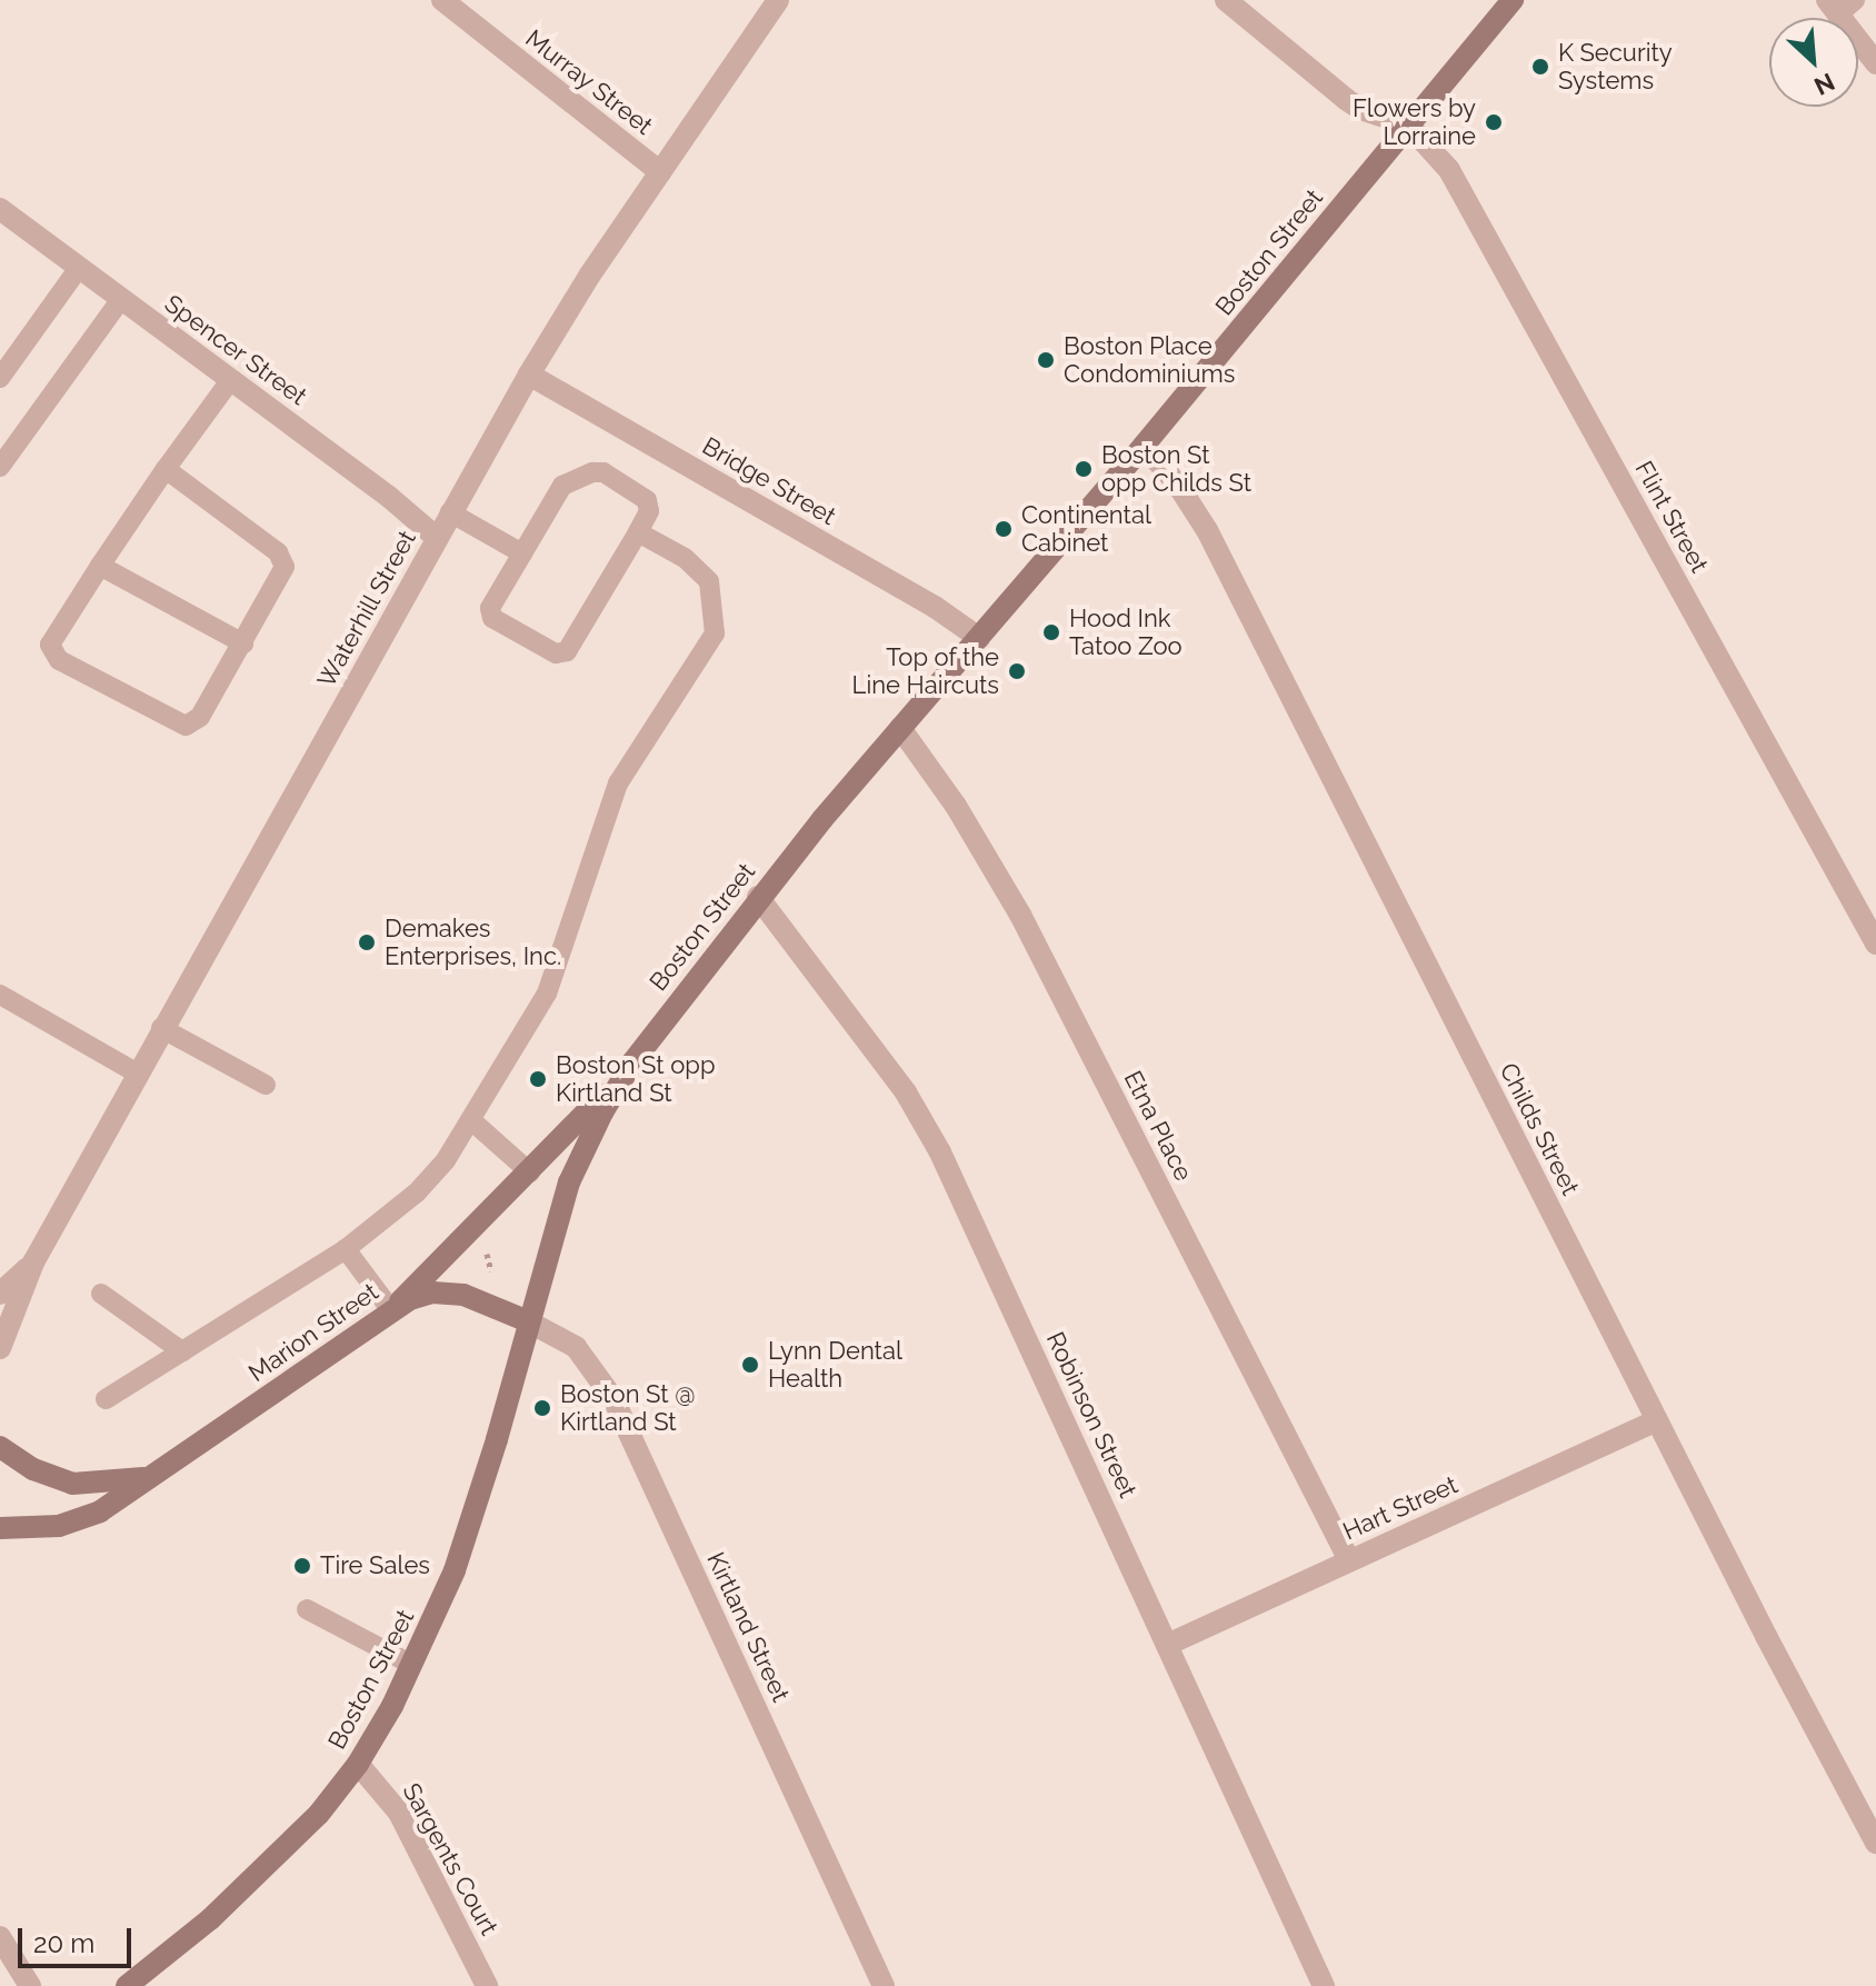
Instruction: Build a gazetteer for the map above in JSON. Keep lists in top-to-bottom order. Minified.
{"streets":{"main road":["Boston Street","Marion Street"],"street":["Murray Street","Spencer Street","Bridge Street","Flint Street","Waterhill Street","Etna Place","Childs Street","Robinson Street","Hart Street","Kirtland Street","Sargents Court"]},"crossings":[["Murray Street","Waterhill Street"],["Boston Street","Bridge Street"],["Boston Street","Flint Street"],["Boston Street","Etna Place"],["Boston Street","Childs Street"],["Boston Street","Marion Street"],["Boston Street","Robinson Street"],["Boston Street","Kirtland Street"],["Boston Street","Sargents Court"],["Spencer Street","Waterhill Street"],["Bridge Street","Waterhill Street"],["Etna Place","Hart Street"],["Childs Street","Hart Street"],["Marion Street","Kirtland Street"],["Robinson Street","Hart Street"]],"places":["K Security Systems","Flowers by Lorraine","Boston Place Condominiums","Boston St opp Childs St","Continental Cabinet","Hood Ink Tatoo Zoo","Top of the Line Haircuts","Demakes Enterprises, Inc.","Boston St opp Kirtland St","Lynn Dental Health","Boston St @ Kirtland St","Tire Sales"],"scale_bar":"20 m","north":"bottom right"}
